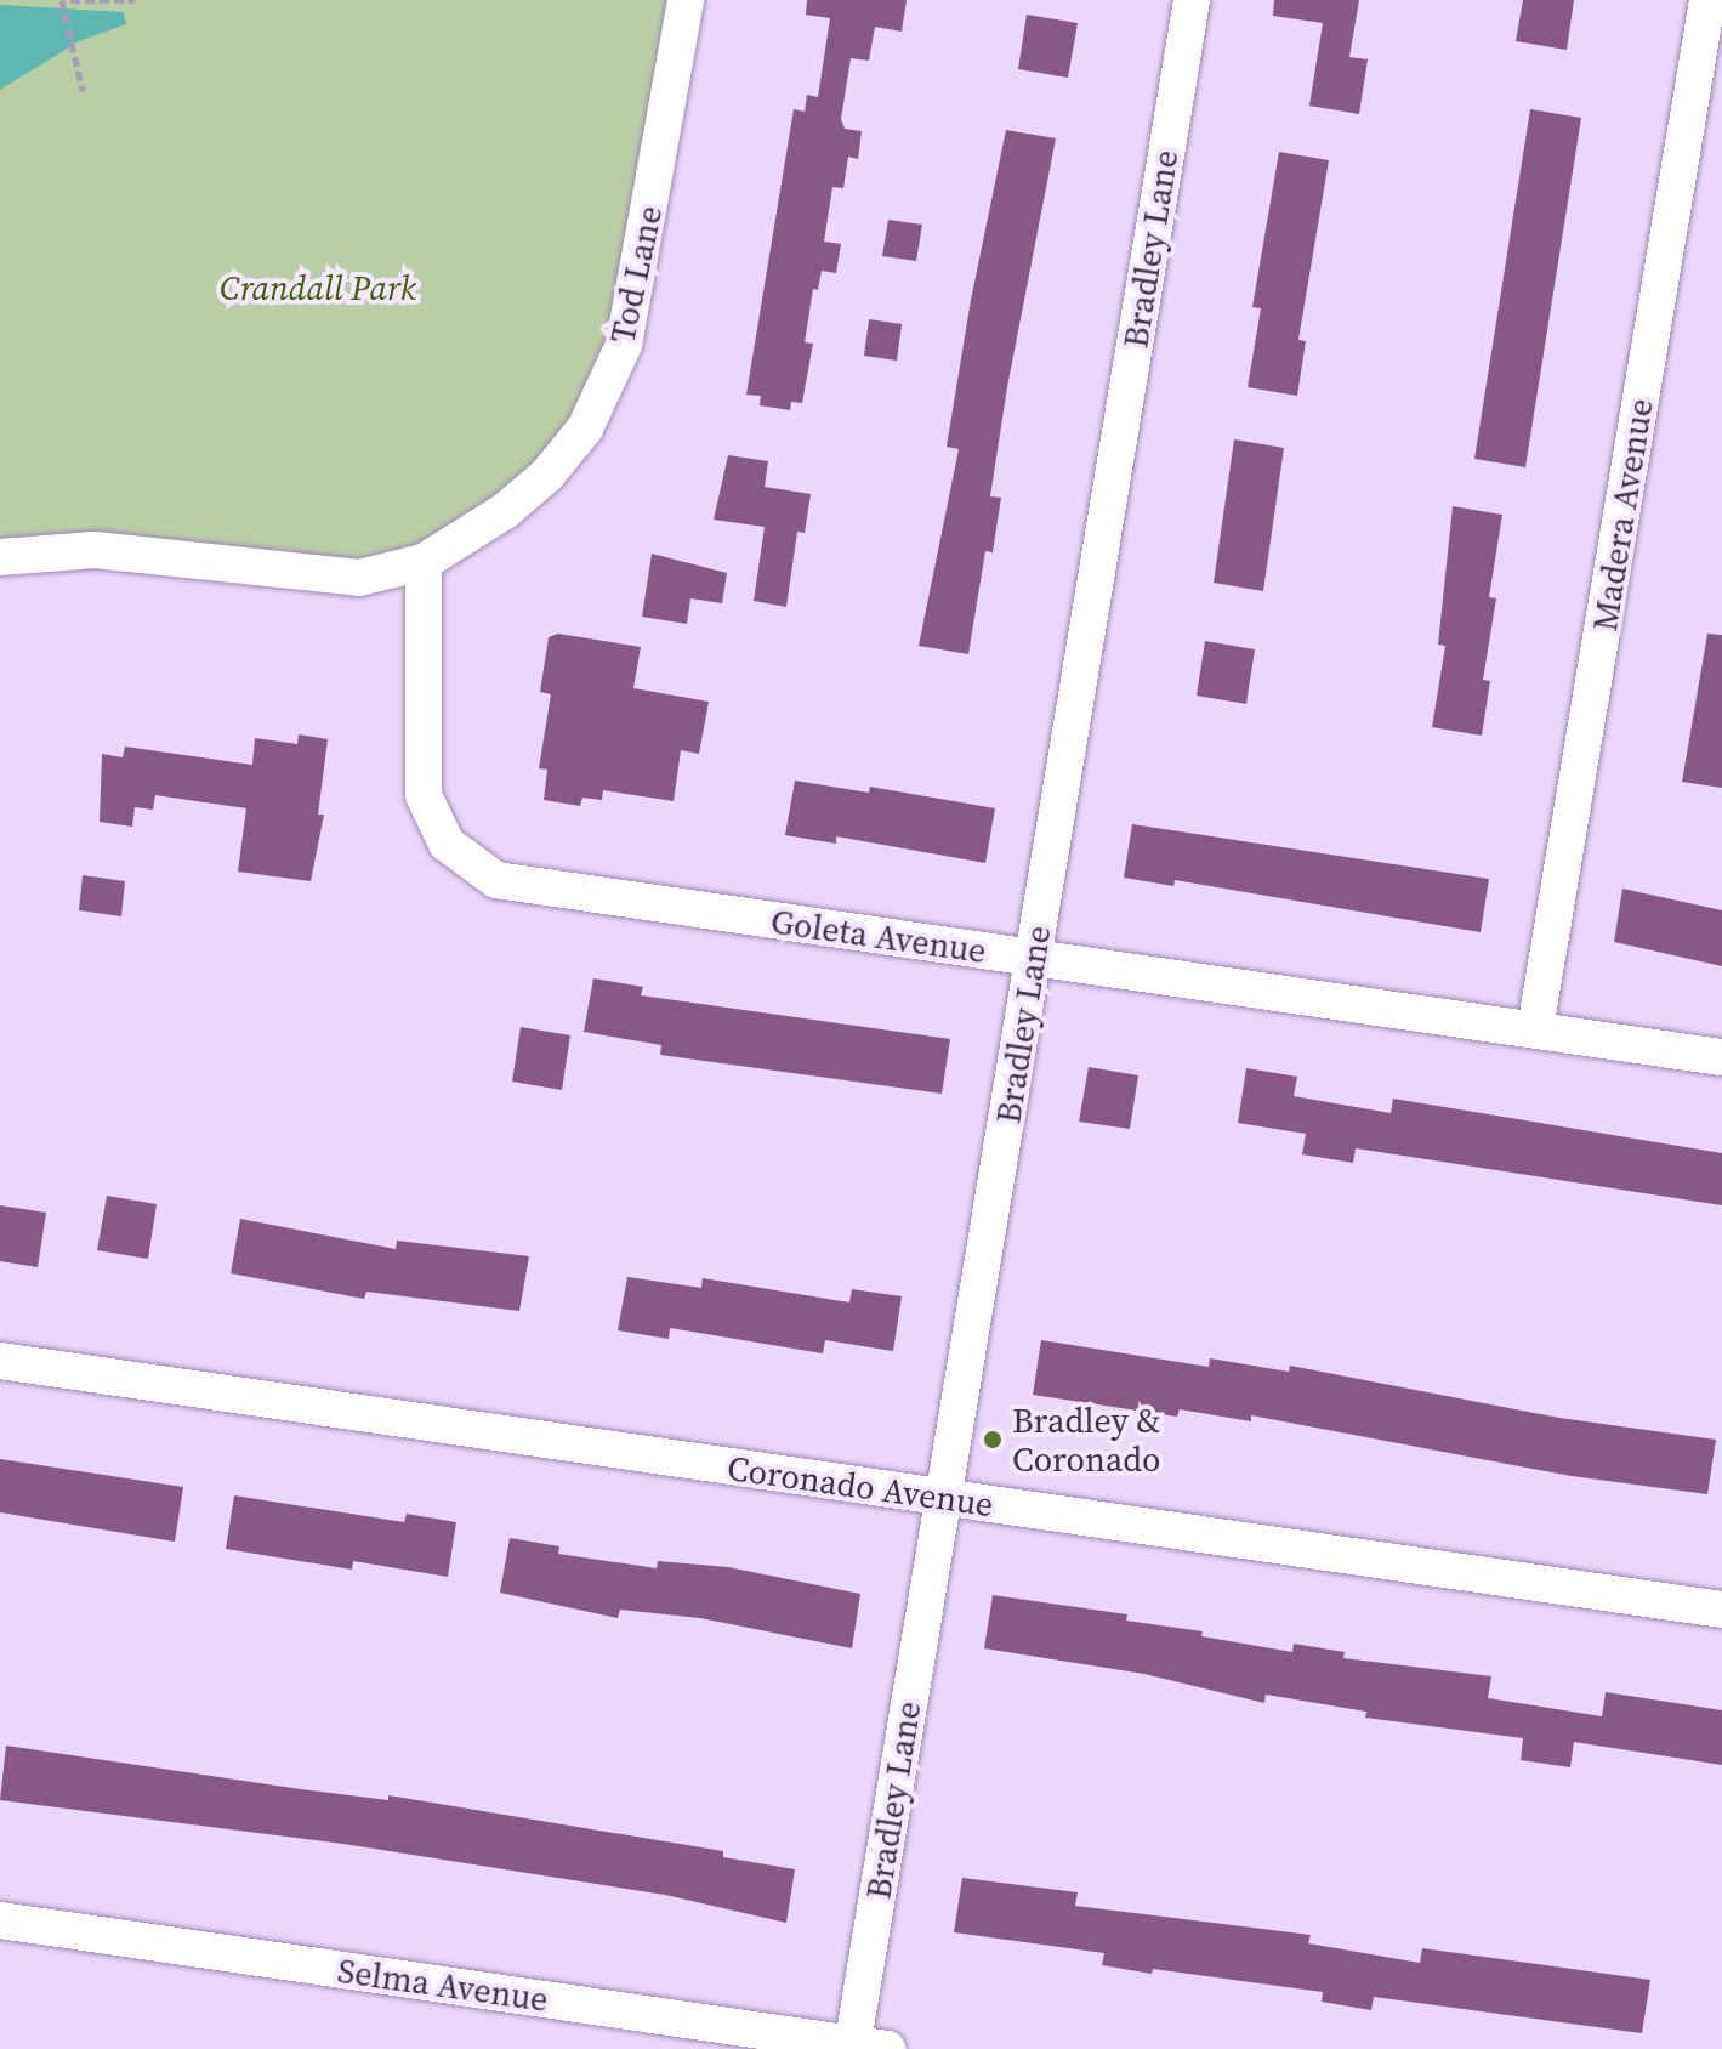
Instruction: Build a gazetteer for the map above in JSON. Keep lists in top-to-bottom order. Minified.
{"streets":{"street":["Bradley Lane","Tod Lane","Madera Avenue","Goleta Avenue","Coronado Avenue","Selma Avenue"]},"crossings":[["Bradley Lane","Goleta Avenue"],["Bradley Lane","Coronado Avenue"],["Bradley Lane","Selma Avenue"],["Tod Lane","Goleta Avenue"],["Madera Avenue","Goleta Avenue"]],"parks":["Crandall Park"],"places":["Bradley & Coronado"]}
